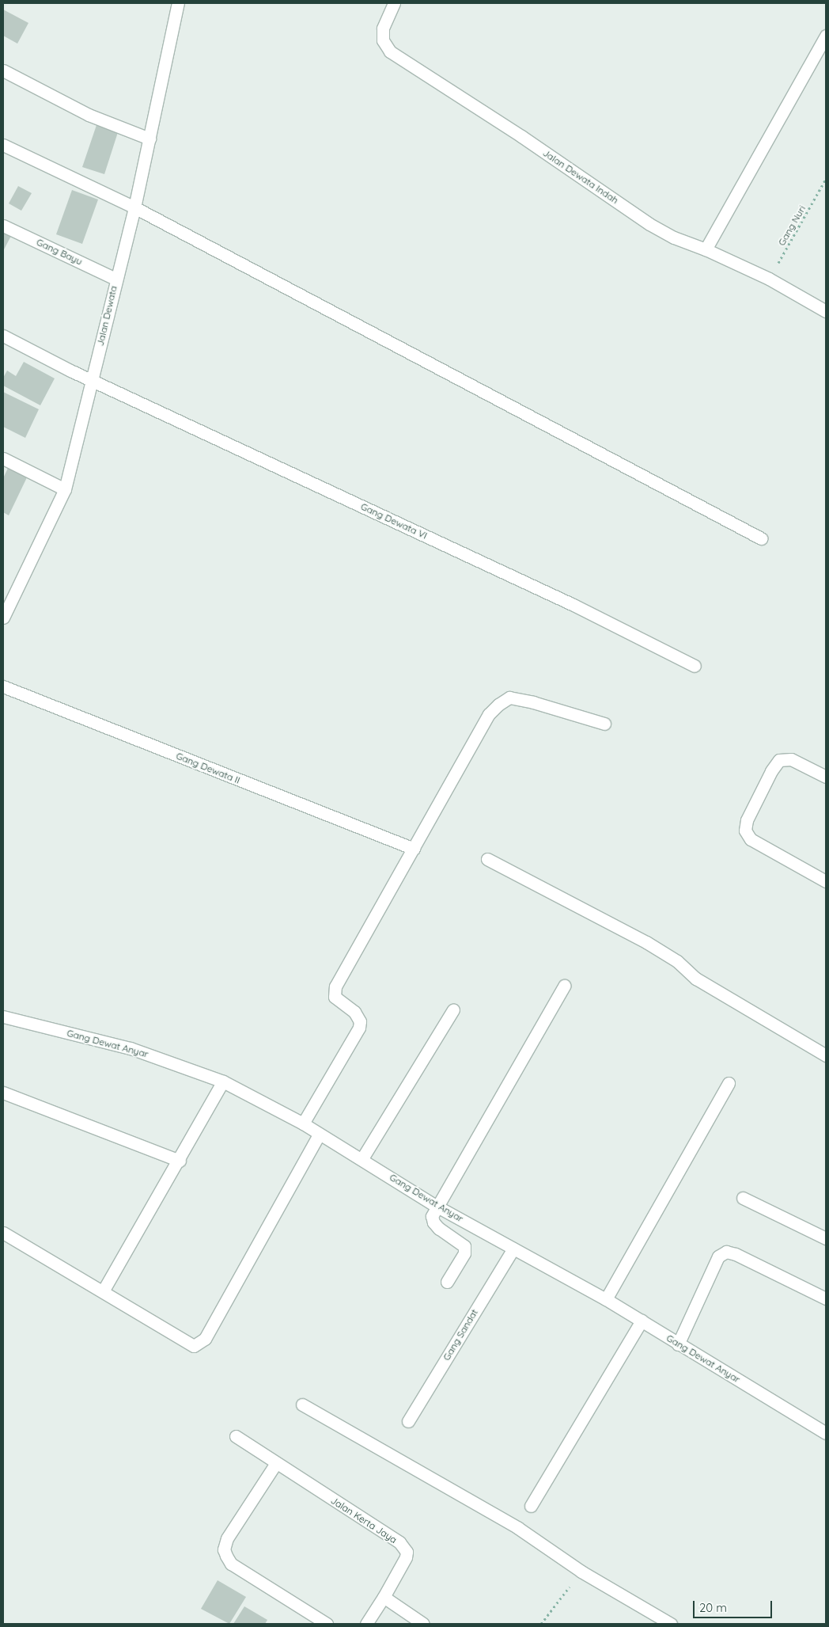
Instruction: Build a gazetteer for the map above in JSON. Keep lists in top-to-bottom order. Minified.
{"streets":{"street":["Jalan Dewata Indah","Gang Bayu","Jalan Dewata","Gang Dewata VI","Gang Dewata II","Gang Dewat Anyar","Gang Sandat","Jalan Kerta Jaya"],"path":["Gang Nuri"]},"crossings":[["Jalan Dewata Indah","Gang Nuri"],["Gang Bayu","Jalan Dewata"],["Jalan Dewata","Gang Dewata VI"],["Gang Dewat Anyar","Gang Sandat"]],"scale_bar":"20 m"}
